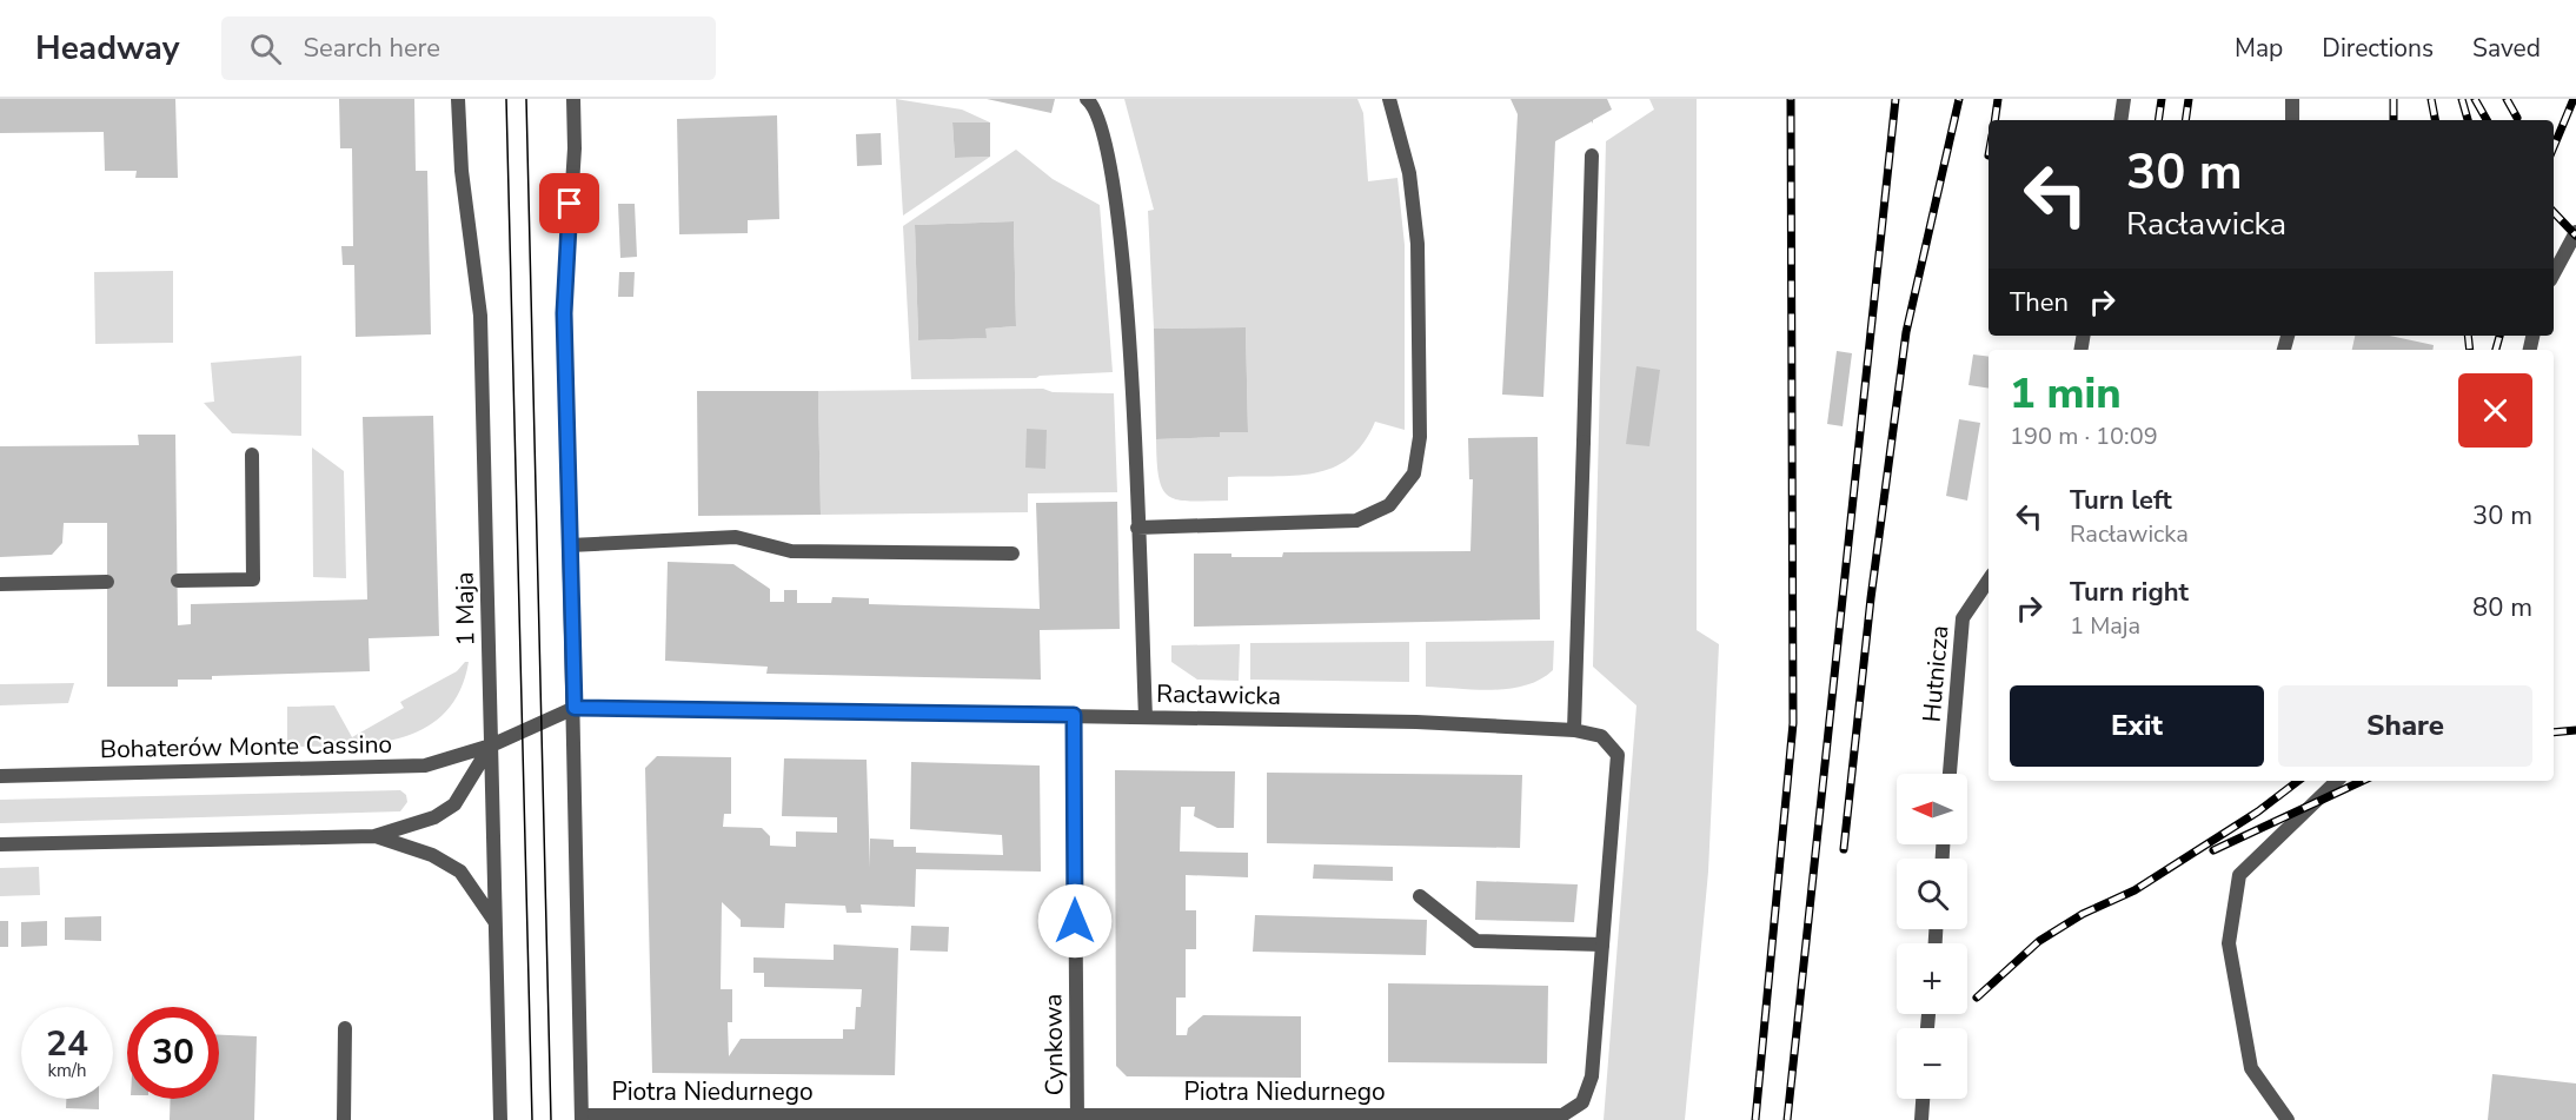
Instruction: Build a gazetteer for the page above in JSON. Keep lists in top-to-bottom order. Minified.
{"streets":{"street":["1 Maja","Hutnicza","Racławicka","Bohaterów Monte Cassino","Cynkowa","Piotra Niedurnego"]},"crossings":[["1 Maja","Bohaterów Monte Cassino"],["Racławicka","Bohaterów Monte Cassino"],["Racławicka","Cynkowa"],["Racławicka","Piotra Niedurnego"],["Cynkowa","Piotra Niedurnego"]],"north":"left","page":{"header":"Headway","search":"Search here","nav":["Map","Directions","Saved"],"turn":["30 m","Racławicka"],"then":"Then","heading":["1 min","190 m · 10:09"],"list":[{"name":"Turn left","note":"Racławicka","value":"30 m"},{"name":"Turn right","note":"1 Maja","value":"80 m"}],"buttons":["Exit","Share"],"map_buttons":["+","−"],"speed":"24 km/h","limit":"30"}}
